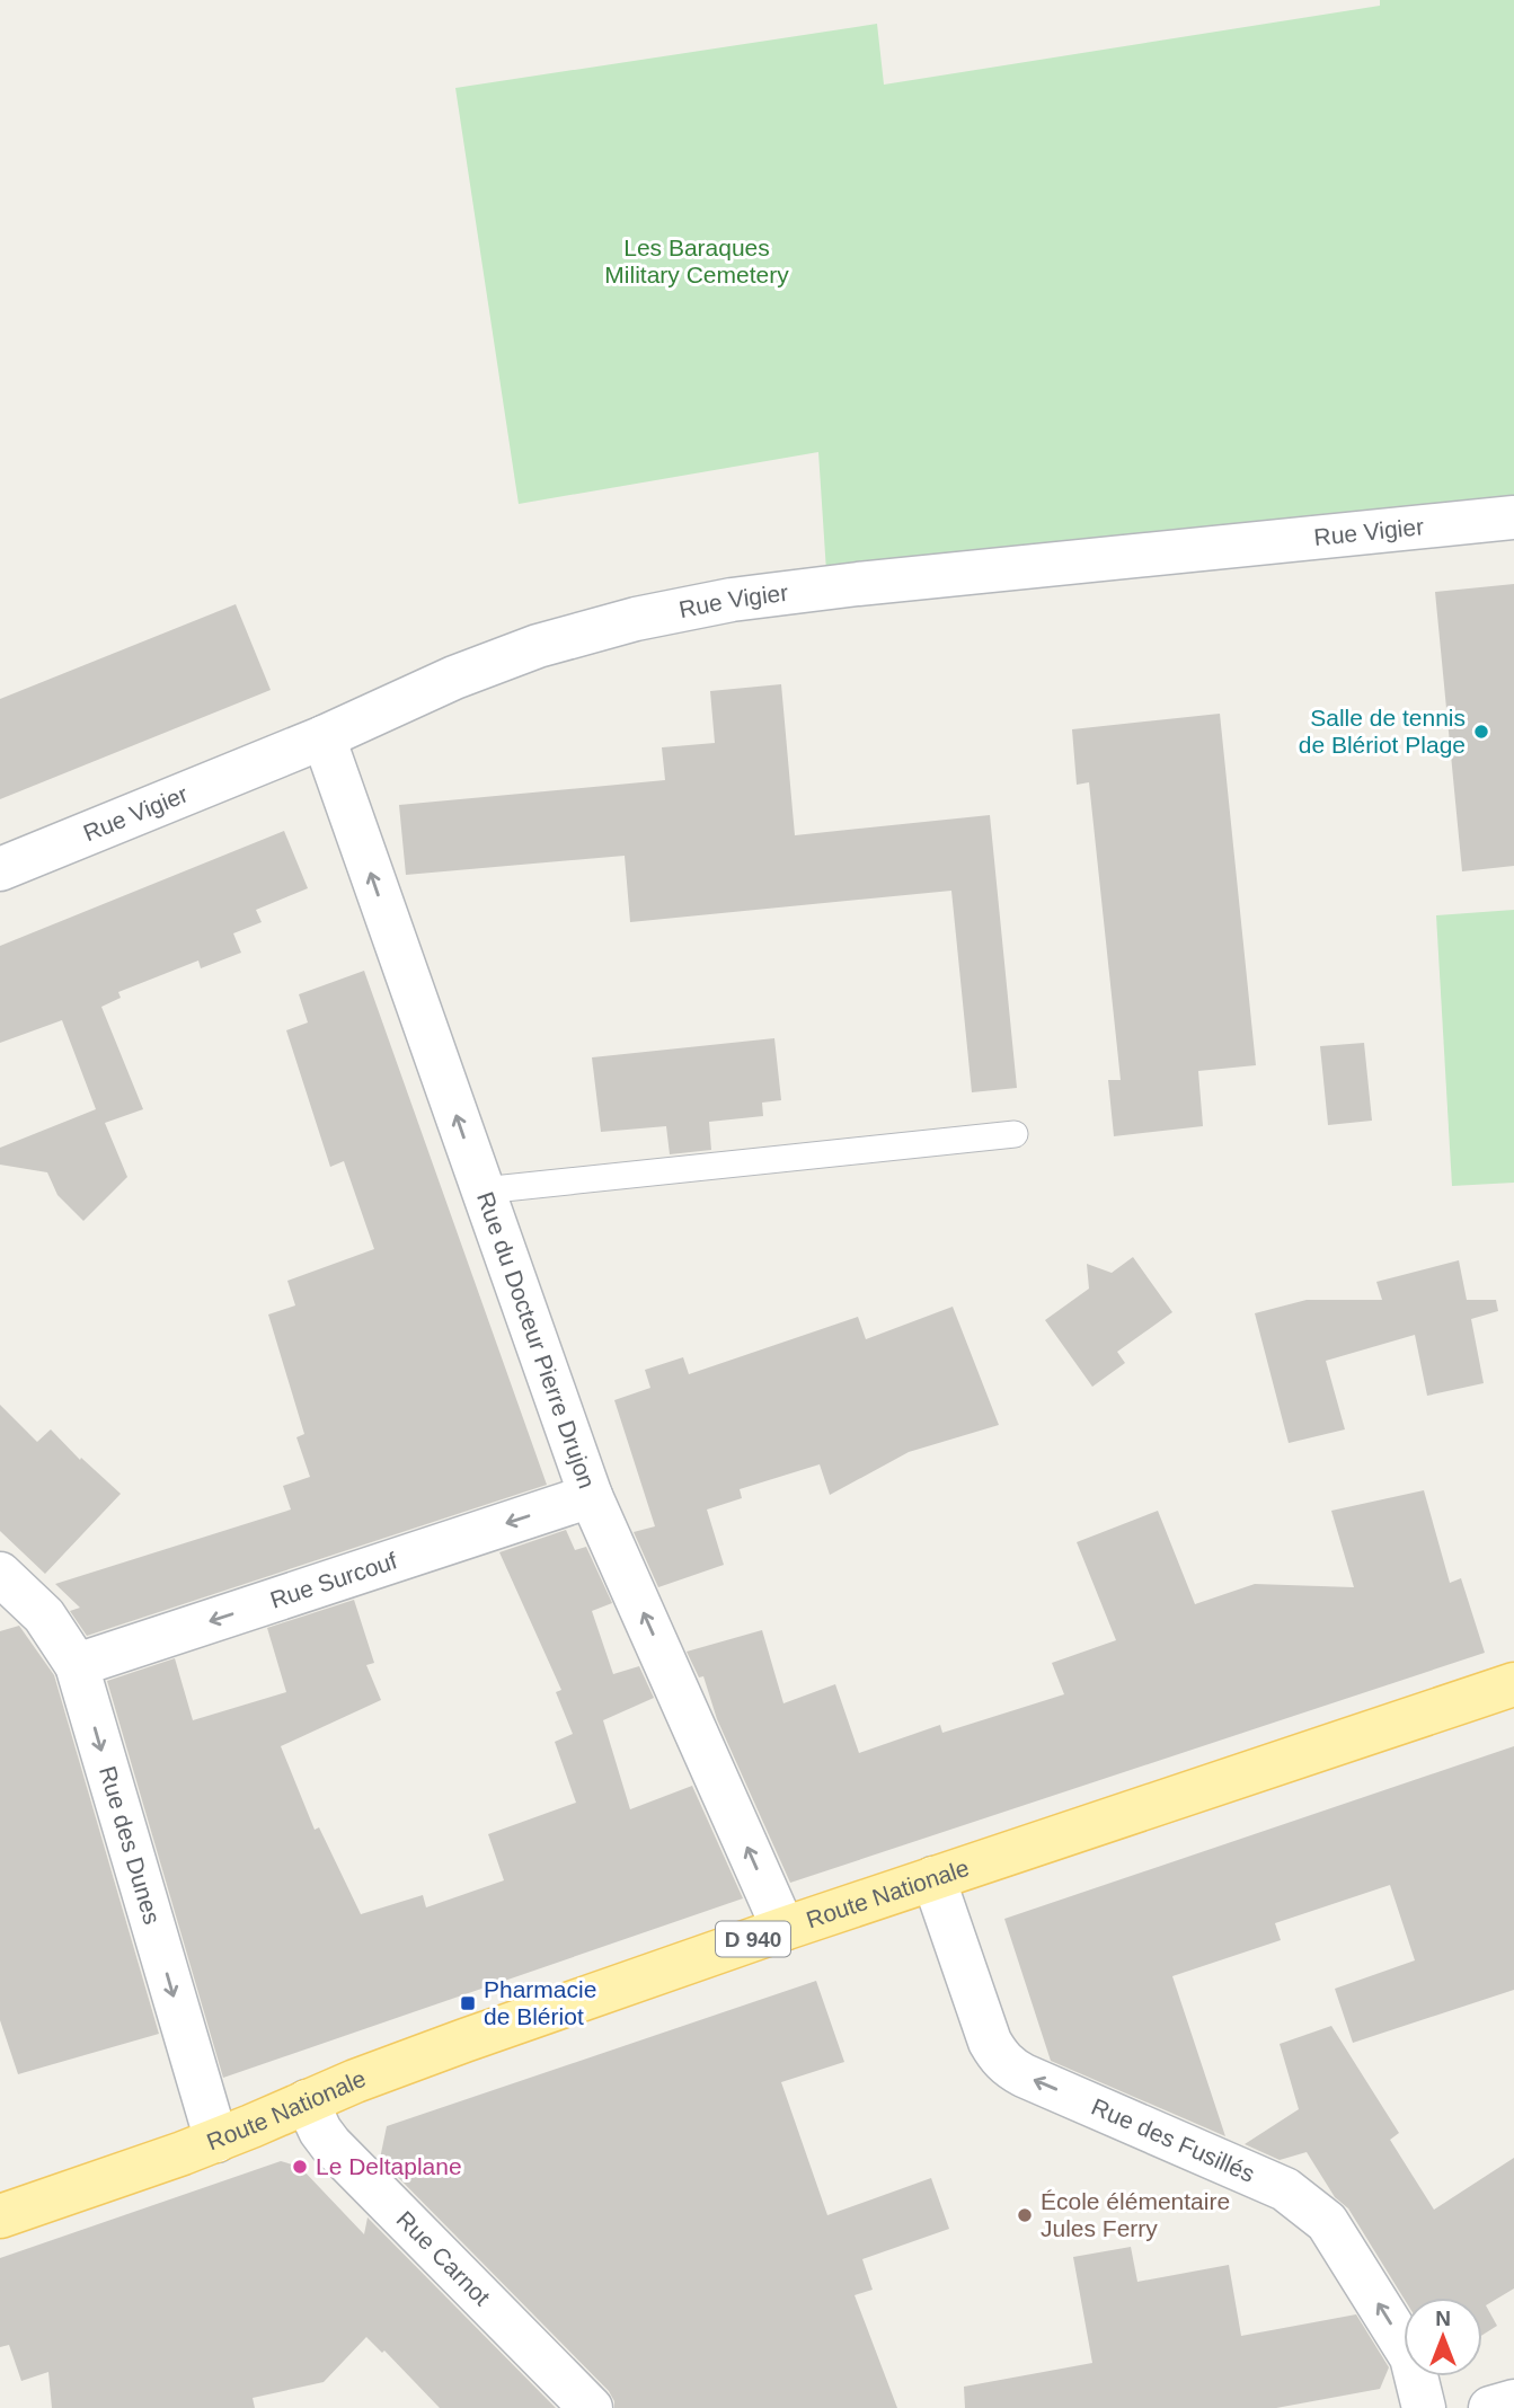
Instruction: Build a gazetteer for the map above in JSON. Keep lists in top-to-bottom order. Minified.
{"streets":{"main road":["Route Nationale","D 940"],"street":["Rue Vigier","Rue du Docteur Pierre Drujon","Rue Surcouf","Rue des Dunes","Rue des Fusillés","Rue Carnot"]},"crossings":[["Rue Vigier","Rue du Docteur Pierre Drujon"],["Rue du Docteur Pierre Drujon","Rue Surcouf"],["Rue du Docteur Pierre Drujon","Route Nationale"],["Rue Surcouf","Rue des Dunes"],["Rue des Dunes","Route Nationale"],["Route Nationale","Rue des Fusillés"],["Route Nationale","Rue Carnot"]],"one_way":["Rue du Docteur Pierre Drujon","Rue Surcouf","Rue des Dunes","Rue des Fusillés"],"parks":["Les Baraques Military Cemetery"],"places":{"other":["Salle de tennis de Blériot Plage","Le Deltaplane","École élémentaire Jules Ferry"],"transit":["Pharmacie de Blériot"]},"north":"top"}
